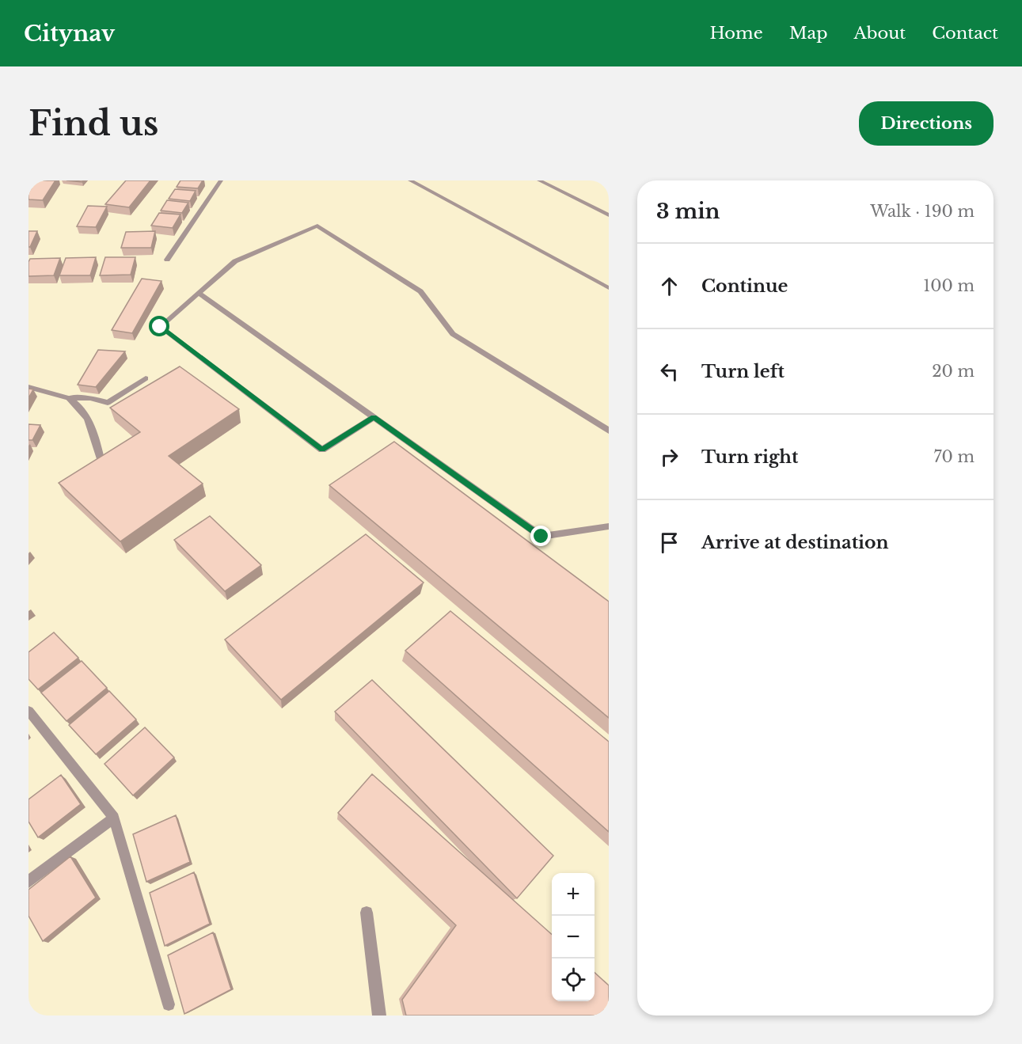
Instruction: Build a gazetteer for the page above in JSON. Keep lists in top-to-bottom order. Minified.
{"page":{"header":"Citynav","nav":["Home","Map","About","Contact"],"buttons":"Directions","title":"Find us","heading":["3 min","Walk · 190 m"],"list":[["Continue","100 m"],["Turn left","20 m"],["Turn right","70 m"],"Arrive at destination"],"map_buttons":["+","−"]}}
